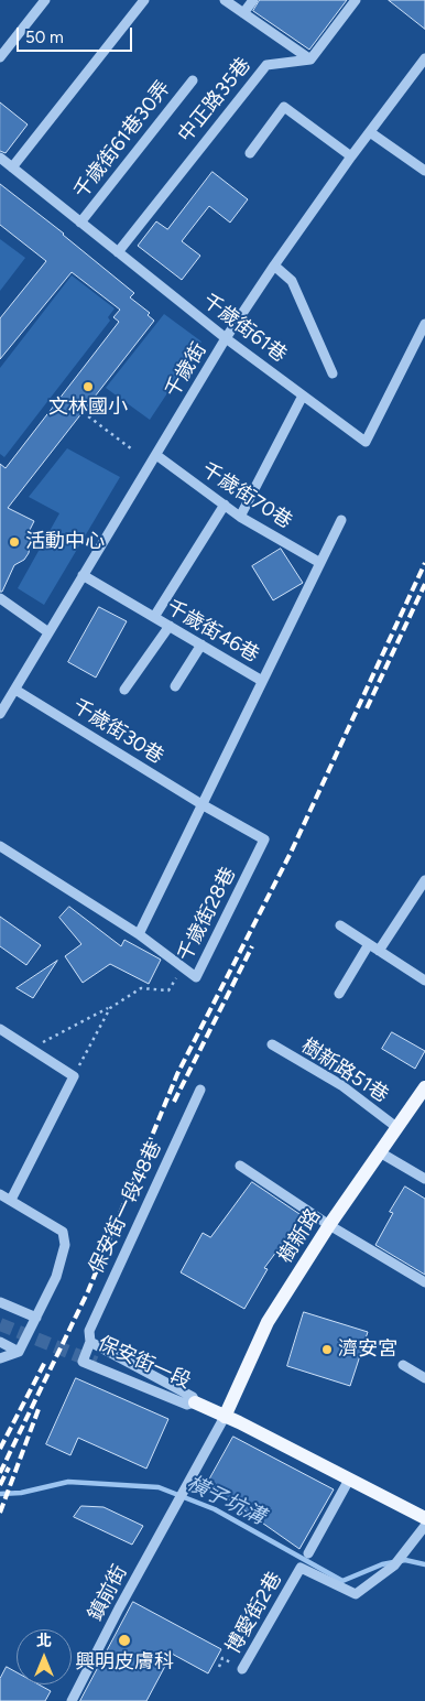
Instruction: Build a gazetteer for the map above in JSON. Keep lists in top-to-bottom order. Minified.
{"streets":{"main road":["樹新路","保安街一段"],"street":["中正路35巷","千歲街61巷30弄","千歲街61巷","千歲街","千歲街70巷","千歲街46巷","千歲街30巷","千歲街28巷","樹新路51巷","保安街一段48巷","鎮前街","博愛街2巷"]},"crossings":[["中正路35巷","千歲街61巷"],["千歲街61巷30弄","千歲街61巷"],["千歲街61巷","千歲街"],["千歲街","千歲街70巷"],["千歲街","千歲街46巷"],["千歲街","千歲街30巷"],["千歲街46巷","千歲街30巷"],["千歲街46巷","千歲街28巷"],["千歲街30巷","千歲街28巷"],["樹新路51巷","樹新路"],["保安街一段48巷","保安街一段"],["樹新路","保安街一段"],["樹新路","鎮前街"],["保安街一段","鎮前街"]],"water":["橫子坑溝"],"places":["文林國小","活動中心","濟安宮","興明皮膚科"],"scale_bar":"50 m","north":"top"}
